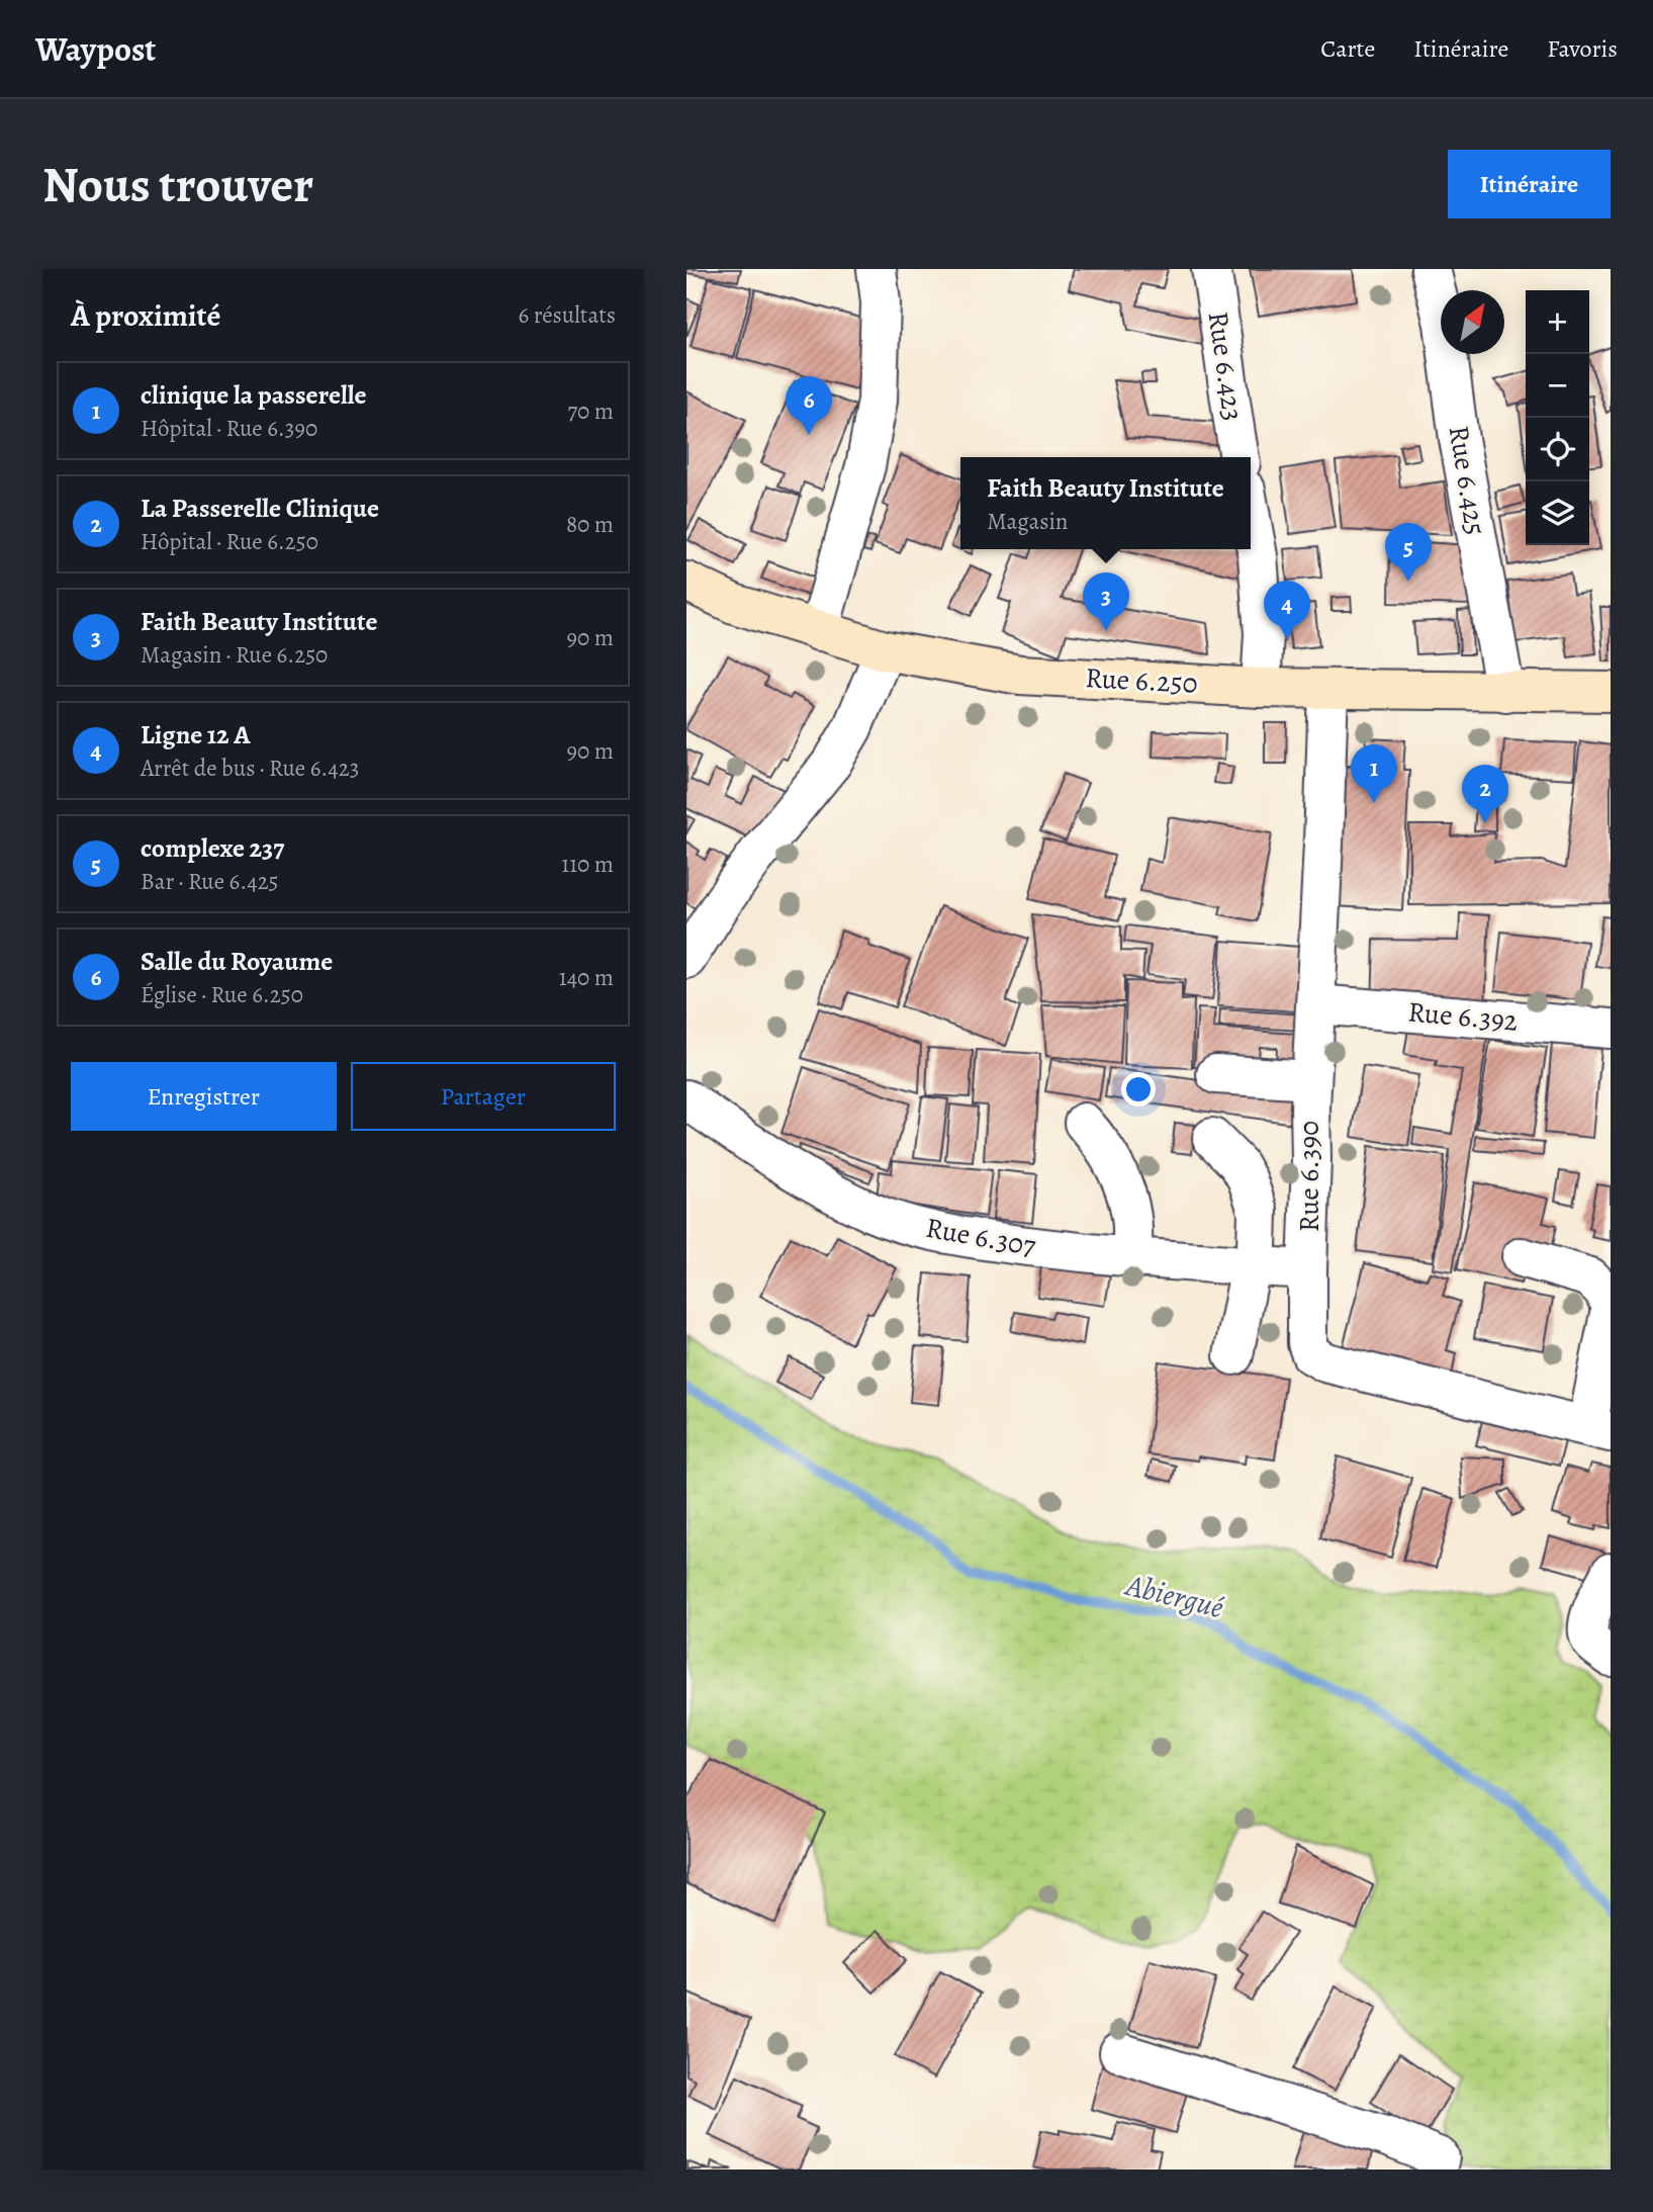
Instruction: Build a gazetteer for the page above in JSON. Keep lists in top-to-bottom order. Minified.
{"streets":{"main road":["Rue 6.250"],"street":["Rue 6.423","Rue 6.425","Rue 6.392","Rue 6.390","Rue 6.307"]},"crossings":[["Rue 6.425","Rue 6.250"],["Rue 6.250","Rue 6.390"],["Rue 6.392","Rue 6.390"],["Rue 6.390","Rue 6.307"]],"water":["Abiergué"],"north":"top right","page":{"header":"Waypost","nav":["Carte","Itinéraire","Favoris"],"buttons":["Itinéraire",["Enregistrer","Partager"]],"title":"Nous trouver","heading":["À proximité","6 résultats"],"map_buttons":["+","−"],"list":[{"mark":"1","name":"clinique la passerelle","note":"Hôpital · Rue 6.390","value":"70 m"},{"mark":"2","name":"La Passerelle Clinique","note":"Hôpital · Rue 6.250","value":"80 m"},{"mark":"3","name":"Faith Beauty Institute","note":"Magasin · Rue 6.250","value":"90 m"},{"mark":"4","name":"Ligne 12 A","note":"Arrêt de bus · Rue 6.423","value":"90 m"},{"mark":"5","name":"complexe 237","note":"Bar · Rue 6.425","value":"110 m"},{"mark":"6","name":"Salle du Royaume","note":"Église · Rue 6.250","value":"140 m"}],"pins":["6","5","3","4","1","2"],"popup":["Faith Beauty Institute","Magasin"]}}
